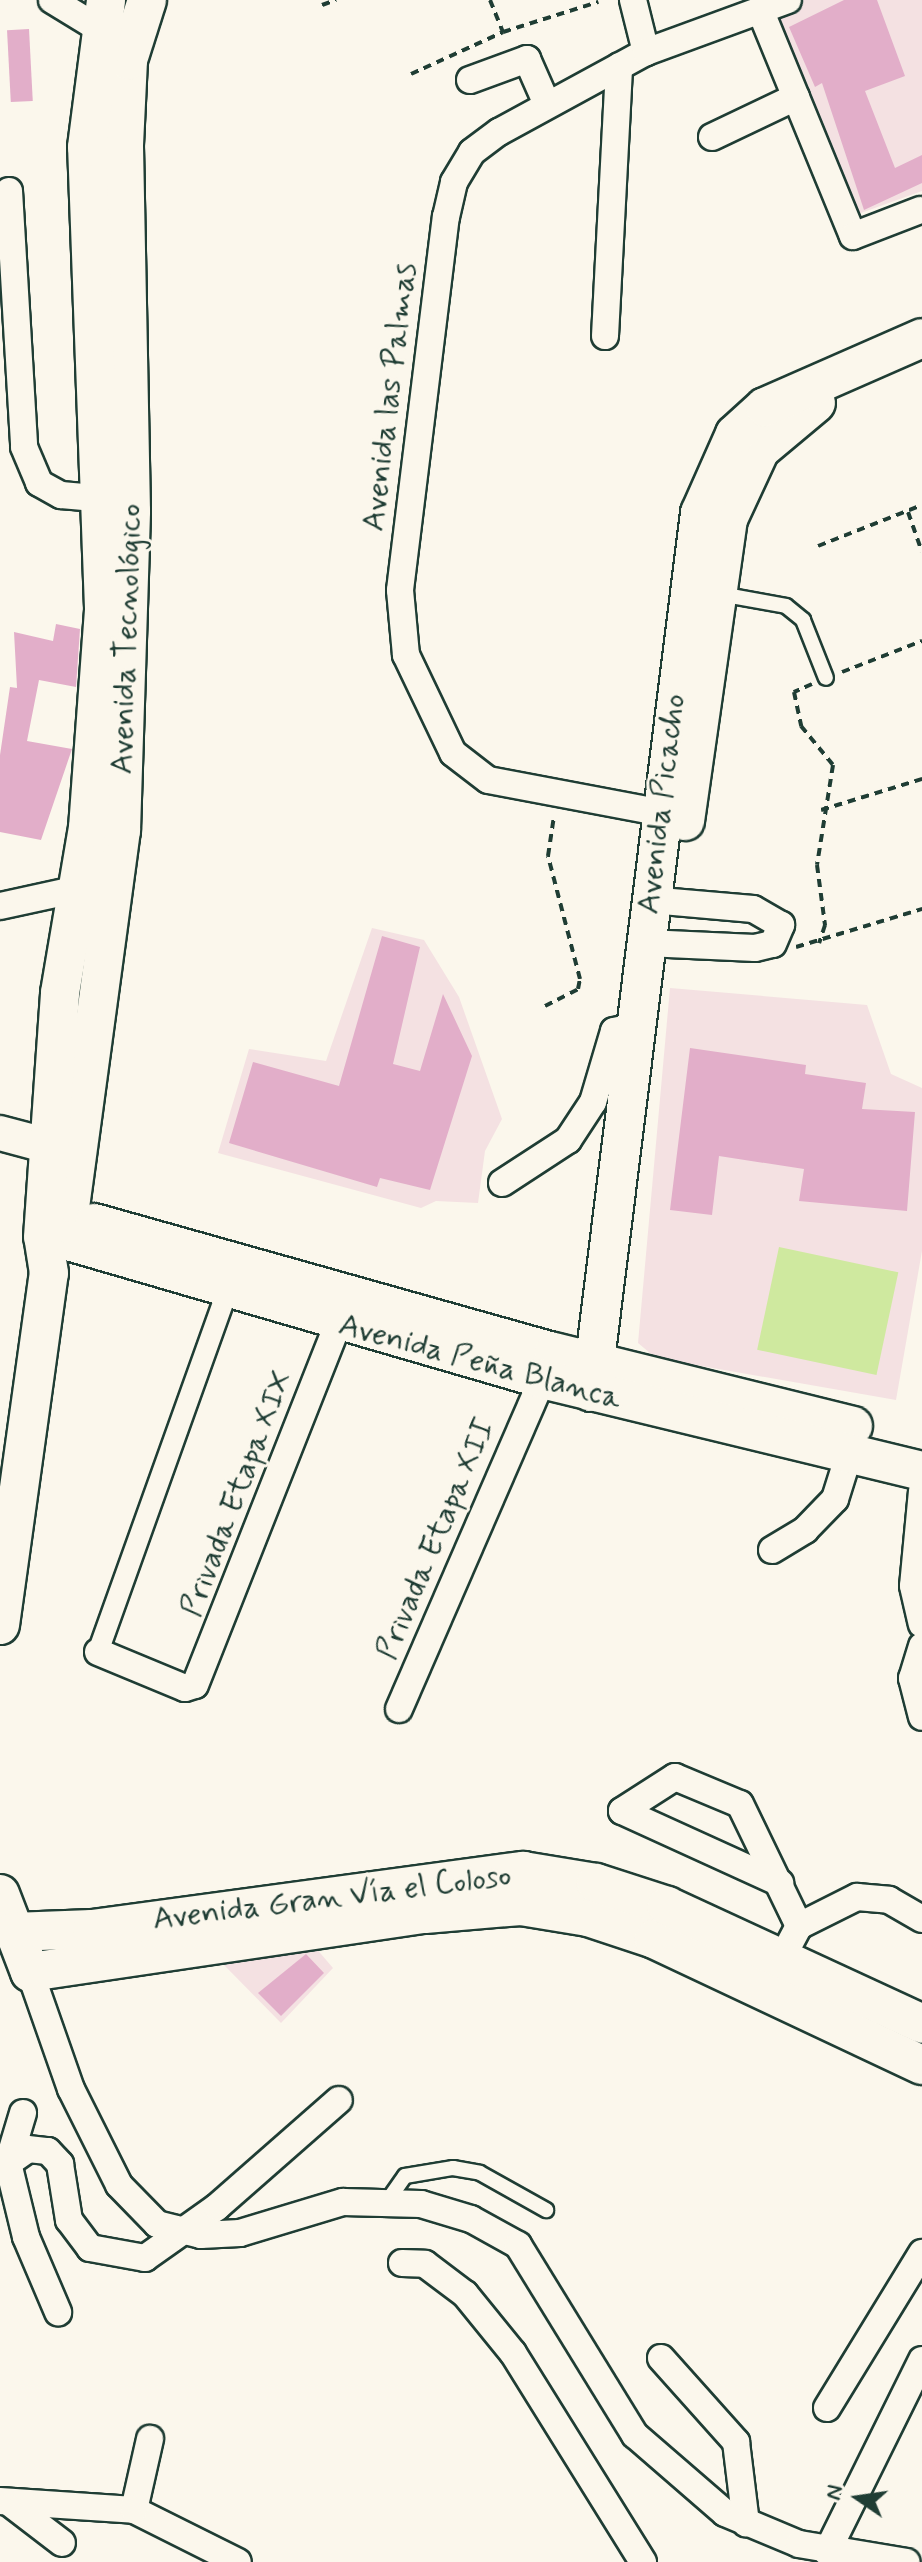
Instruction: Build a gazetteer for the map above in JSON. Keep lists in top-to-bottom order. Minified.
{"streets":{"main road":["Avenida Tecnológico","Avenida Picacho","Avenida Peña Blanca","Avenida Gran Vía el Coloso"],"street":["Avenida las Palmas","Privada Etapa XIX","Privada Etapa XII"]},"crossings":[["Avenida las Palmas","Avenida Picacho"],["Avenida Tecnológico","Avenida Peña Blanca"],["Avenida Picacho","Avenida Peña Blanca"],["Avenida Peña Blanca","Privada Etapa XIX"],["Avenida Peña Blanca","Privada Etapa XII"]],"north":"left"}
